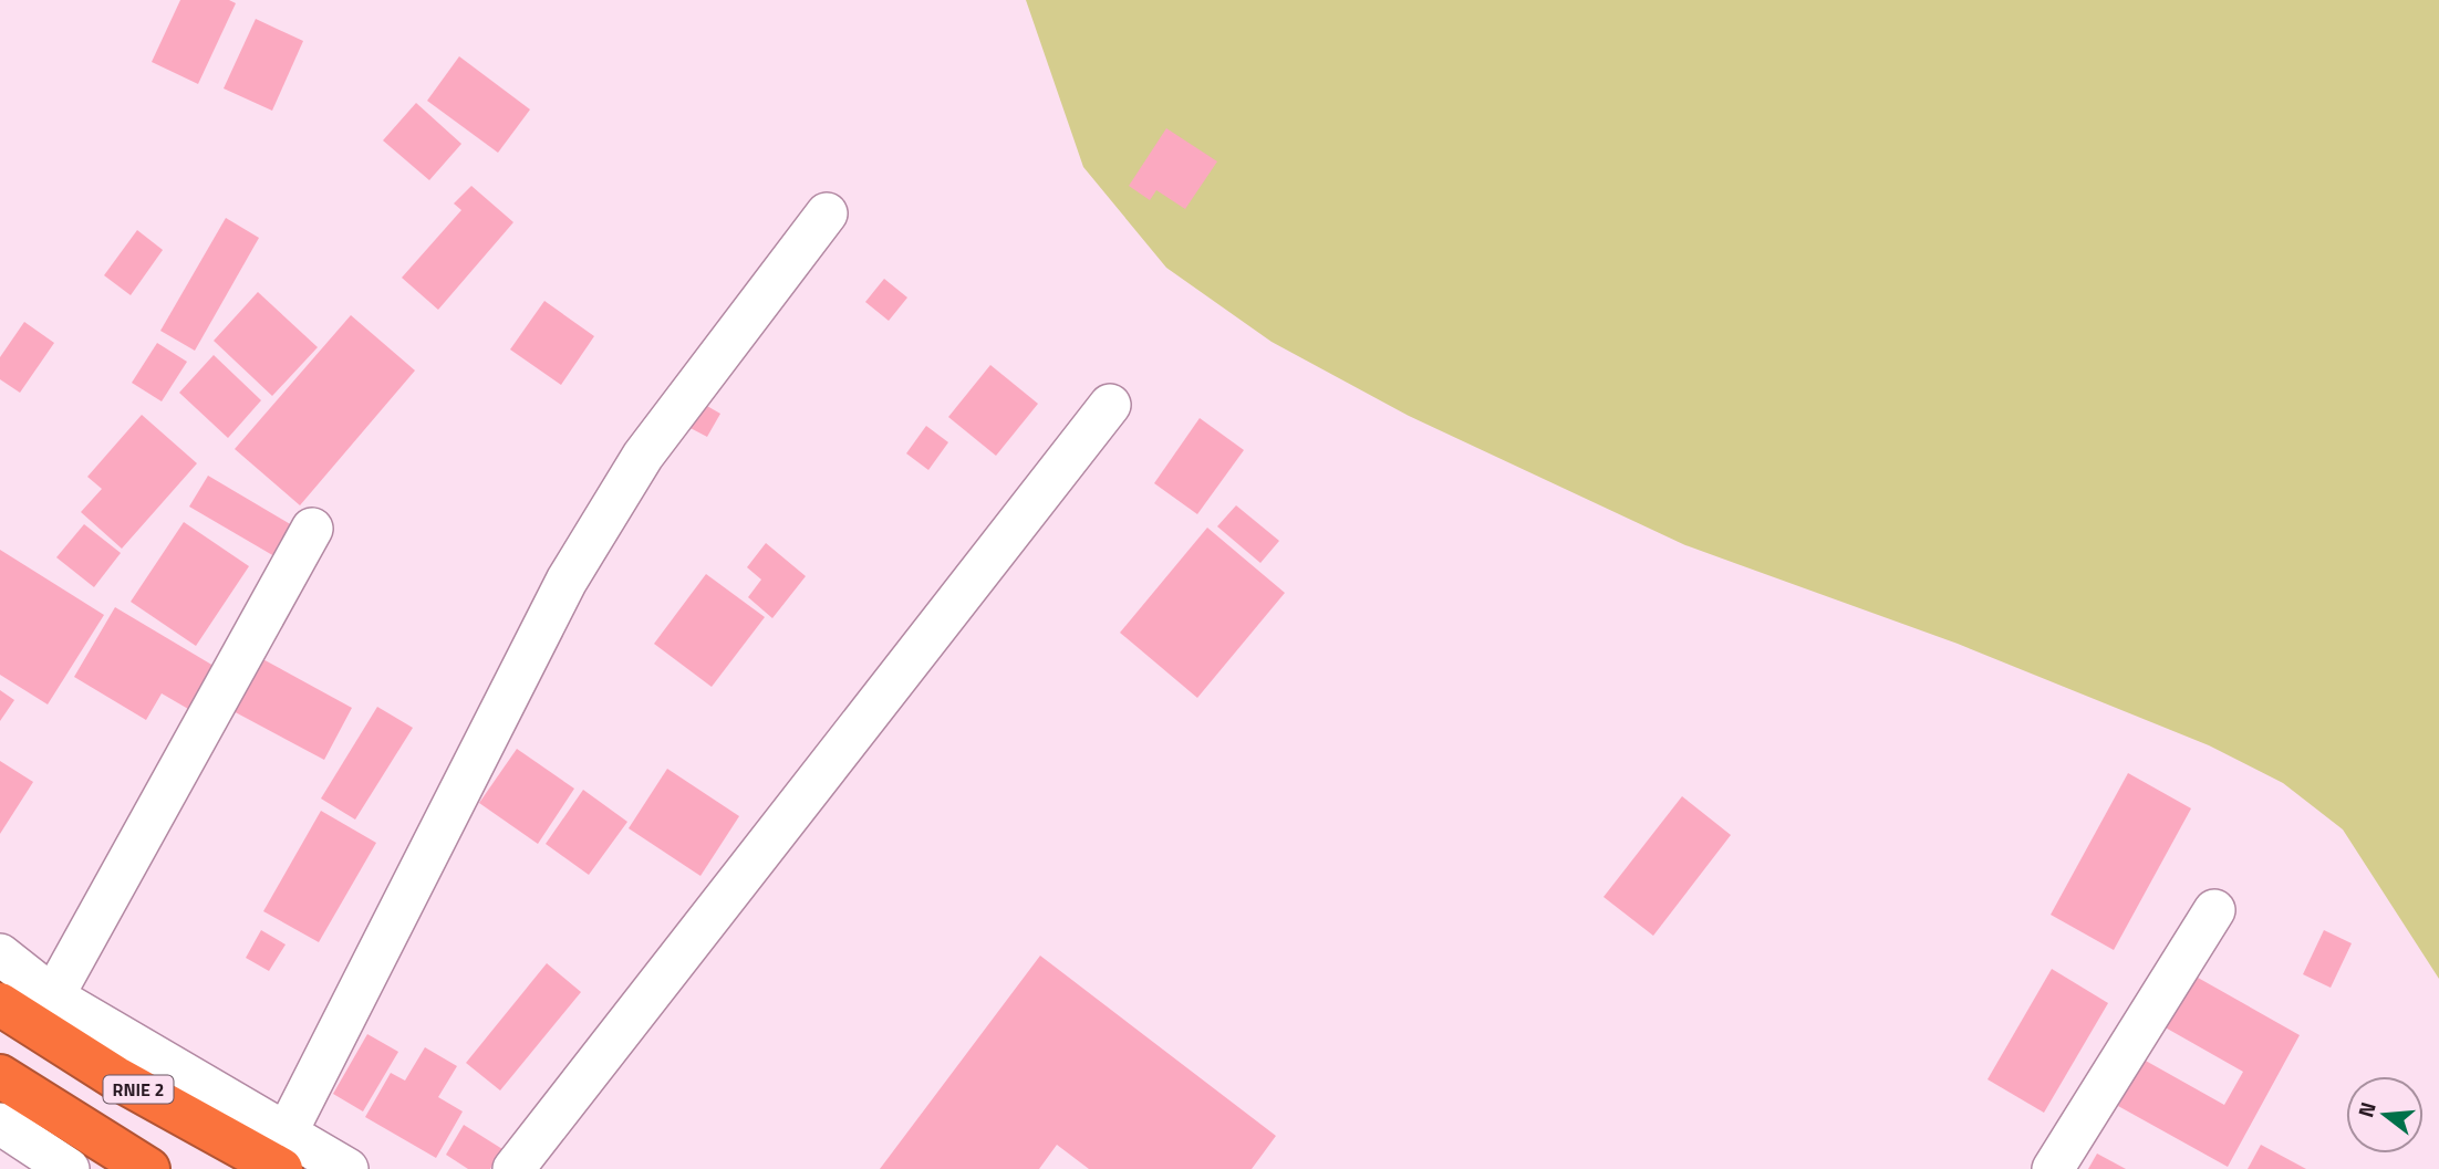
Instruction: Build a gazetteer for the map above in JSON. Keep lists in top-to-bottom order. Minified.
{"streets":{"highway":["RNIE 2"]},"north":"left"}
